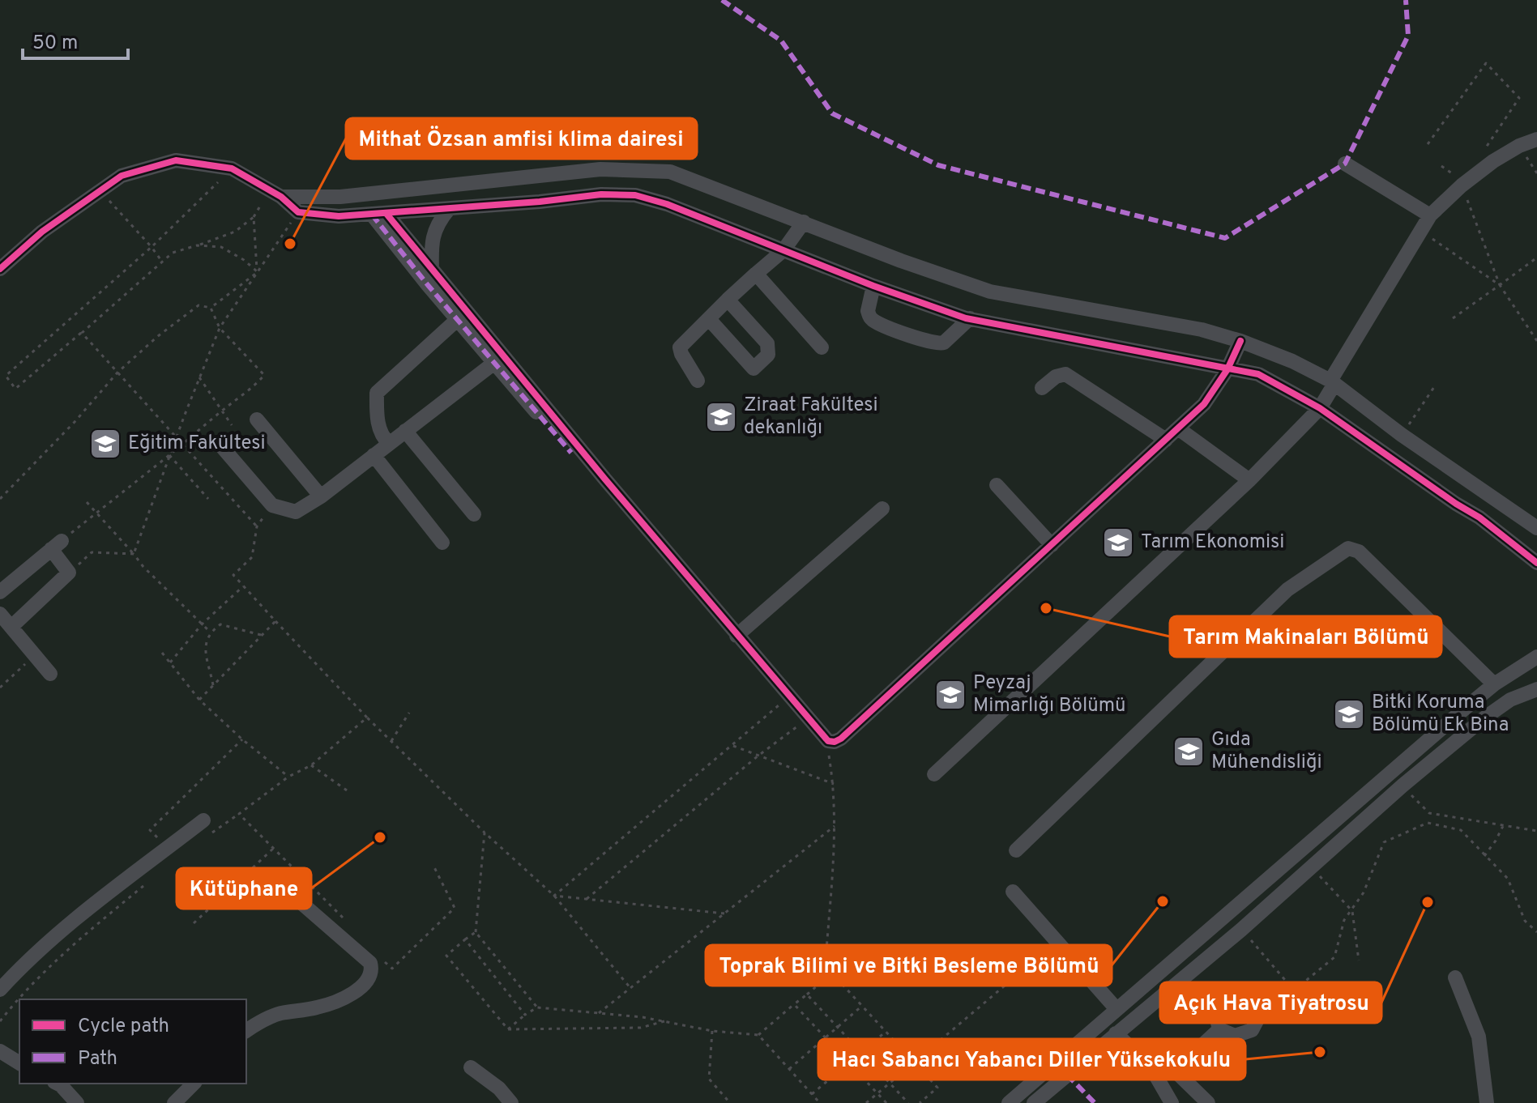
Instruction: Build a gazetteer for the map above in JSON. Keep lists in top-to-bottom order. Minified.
{"places":{"other":["Mithat Özsan amfisi klima dairesi","Tarım Makinaları Bölümü","Kütüphane","Toprak Bilimi ve Bitki Besleme Bölümü","Açık Hava Tiyatrosu","Hacı Sabancı Yabancı Diller Yüksekokulu"],"school or university":["Ziraat Fakültesi dekanlığı","Eğitim Fakültesi","Tarım Ekonomisi","Peyzaj Mimarlığı Bölümü","Bitki Koruma Bölümü Ek Bina","Gıda Mühendisliği"]},"legend":["Cycle path","Path"],"scale_bar":"50 m"}
